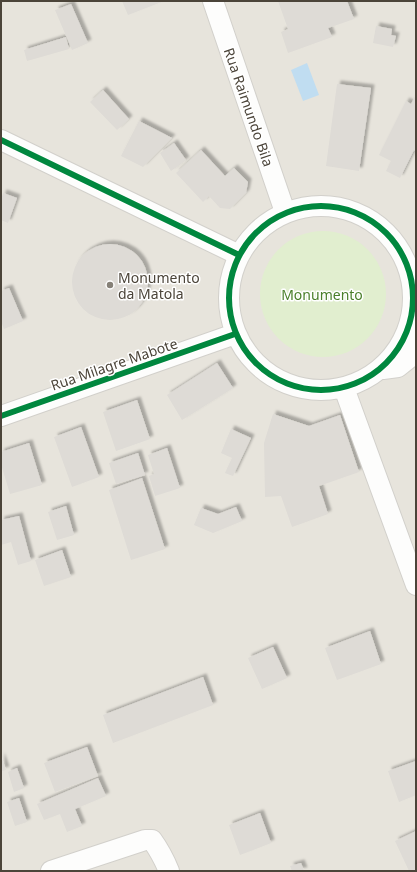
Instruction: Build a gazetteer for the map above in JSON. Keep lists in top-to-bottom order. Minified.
{"streets":{"street":["Rua Raimundo Bila","Rua Milagre Mabote"]},"parks":["Monumento"],"places":["Monumento da Matola"]}
